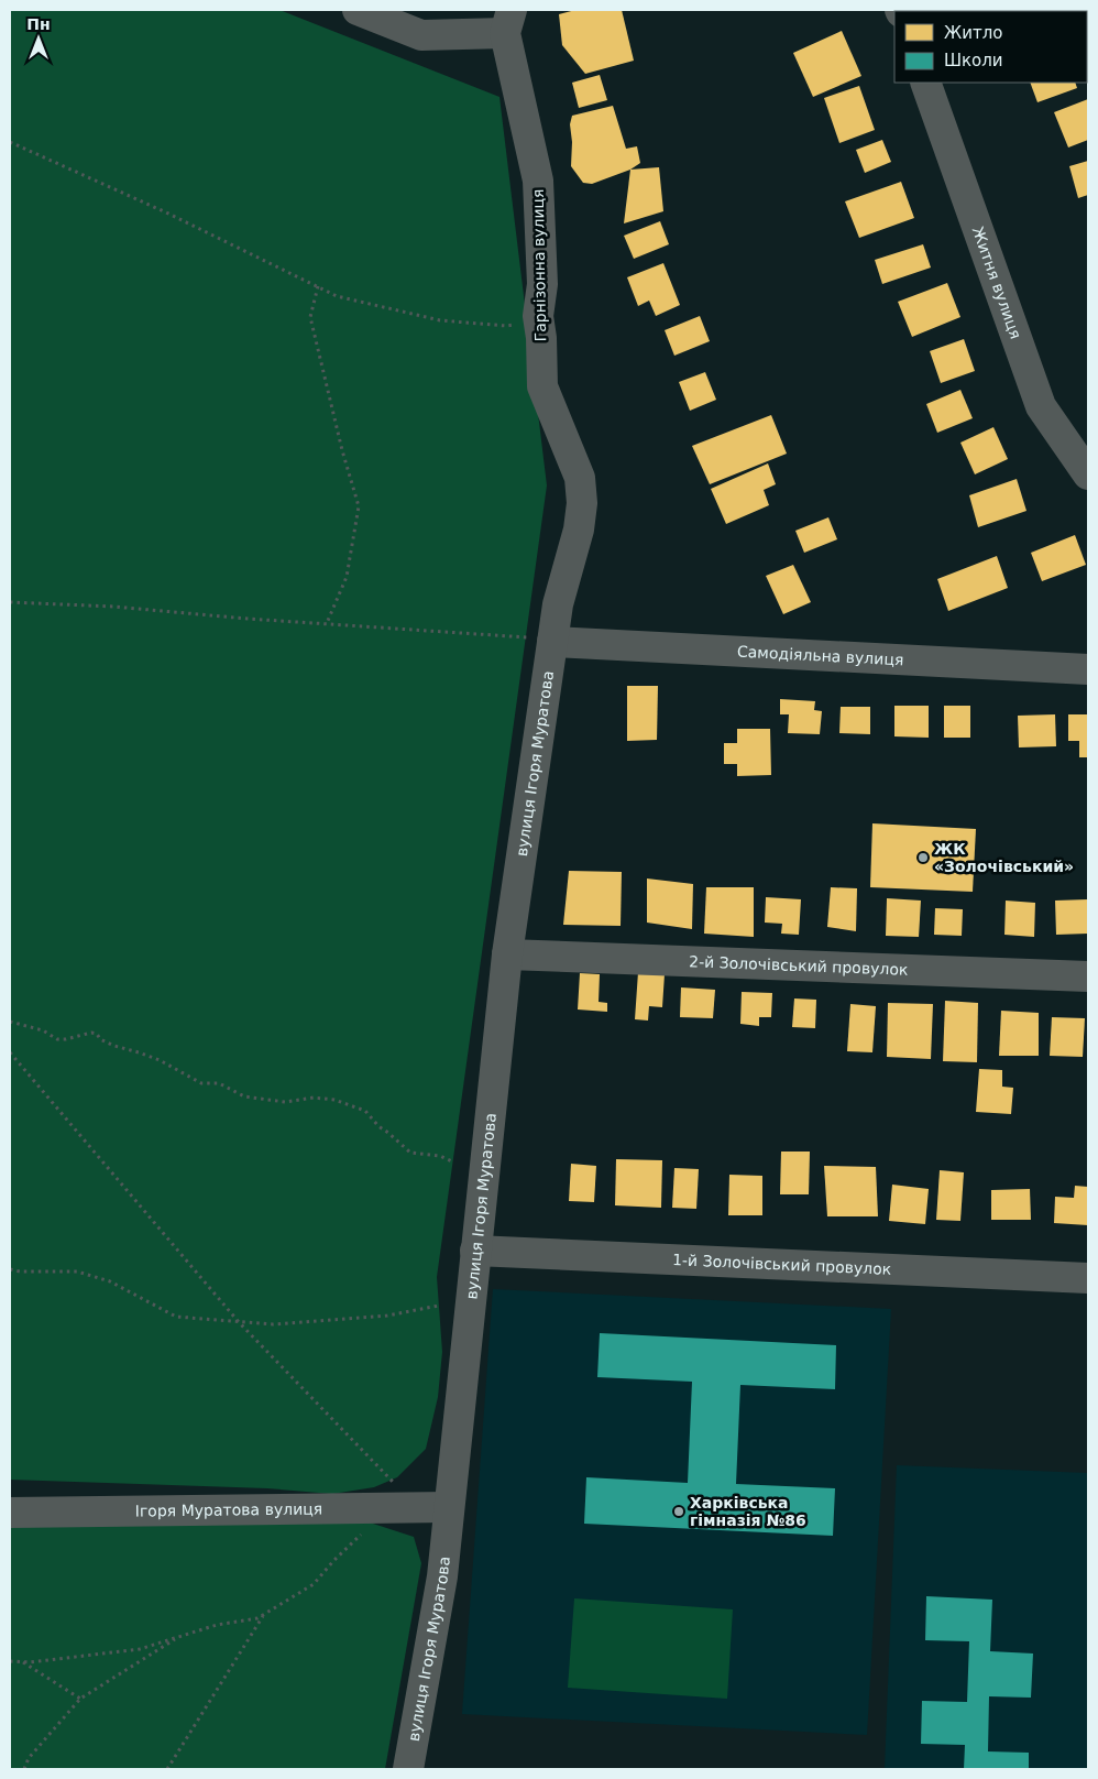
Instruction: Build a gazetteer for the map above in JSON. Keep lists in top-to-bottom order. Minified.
{"streets":{"street":["Гарнізонна вулиця","Житня вулиця","Самодіяльна вулиця","вулиця Ігоря Муратова","2-й Золочівський провулок","1-й Золочівський провулок","Ігоря Муратова вулиця"]},"crossings":[["Гарнізонна вулиця","Самодіяльна вулиця"],["Гарнізонна вулиця","вулиця Ігоря Муратова"],["Самодіяльна вулиця","вулиця Ігоря Муратова"],["вулиця Ігоря Муратова","2-й Золочівський провулок"],["вулиця Ігоря Муратова","1-й Золочівський провулок"],["вулиця Ігоря Муратова","Ігоря Муратова вулиця"]],"places":["ЖК «Золочівський»","Харківська гімназія №86"],"legend":["Житло","Школи"],"north":"top"}
